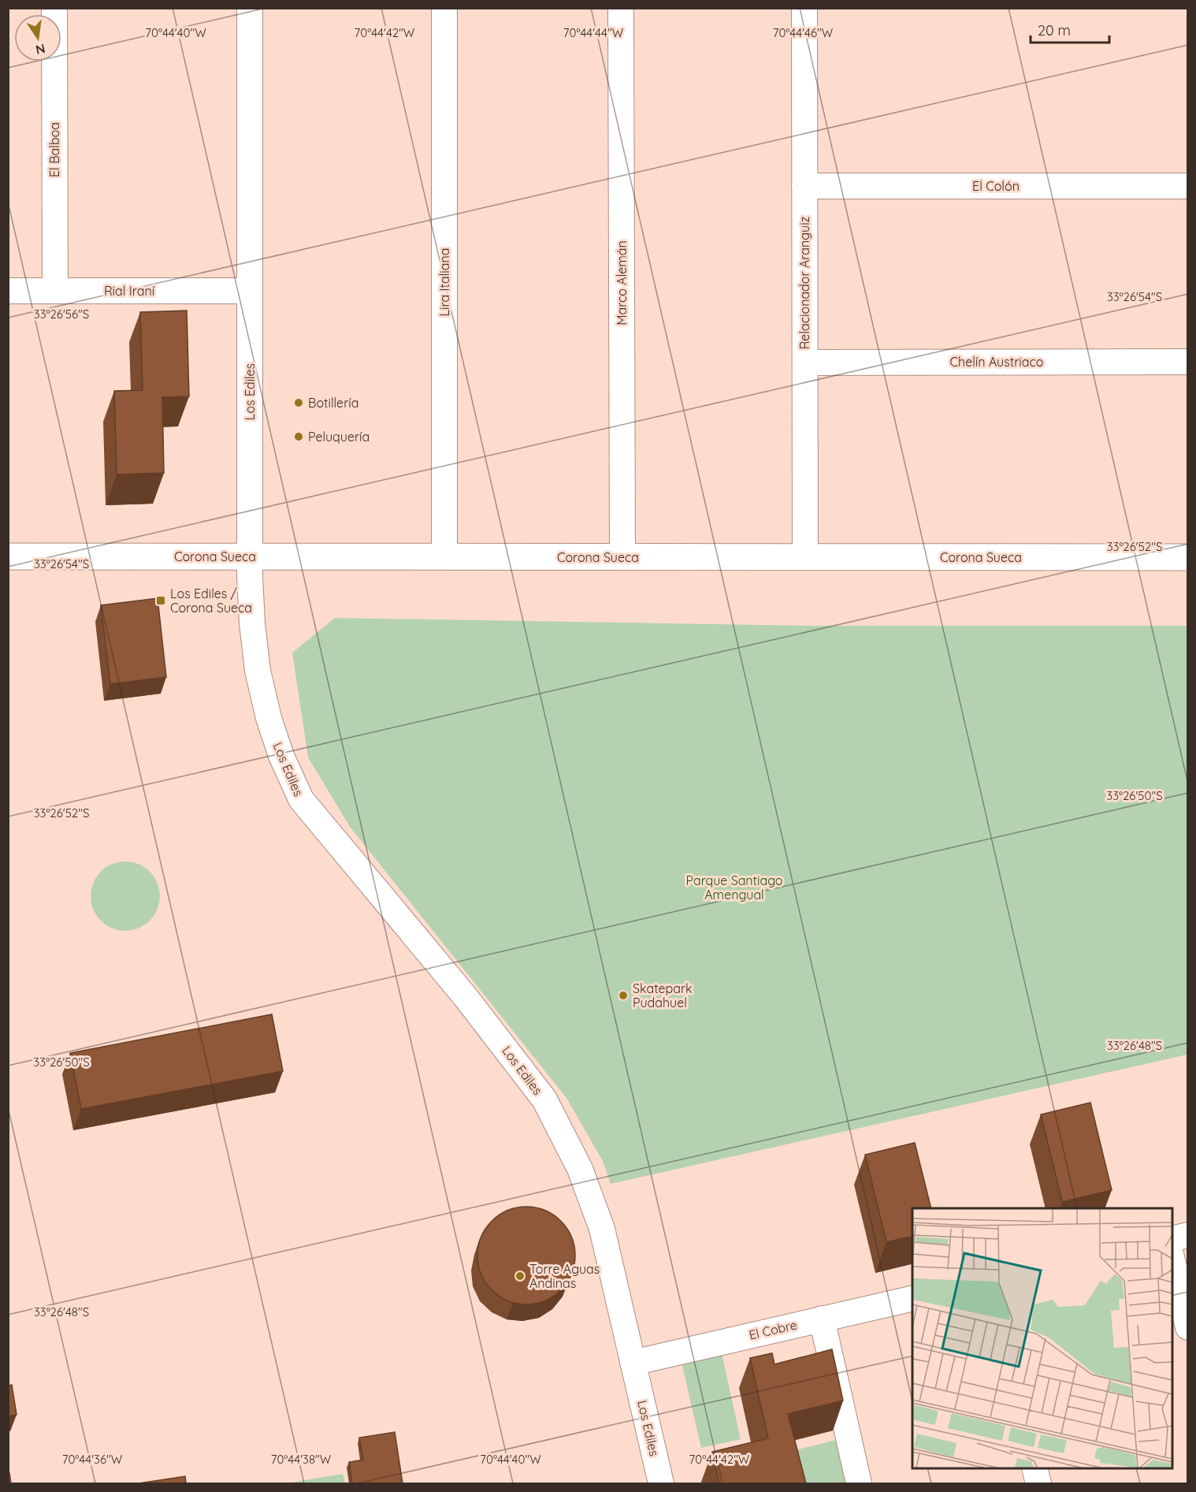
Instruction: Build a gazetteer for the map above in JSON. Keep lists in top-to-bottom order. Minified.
{"streets":{"street":["El Balboa","El Colón","Lira Italiana","Marco Alemán","Relacionador Aranguiz","Rial Iraní","Chelín Austriaco","Los Ediles","Corona Sueca","El Cobre"]},"crossings":[["El Balboa","Rial Iraní"],["El Colón","Relacionador Aranguiz"],["Lira Italiana","Corona Sueca"],["Marco Alemán","Corona Sueca"],["Relacionador Aranguiz","Chelín Austriaco"],["Relacionador Aranguiz","Corona Sueca"],["Rial Iraní","Los Ediles"],["Los Ediles","Corona Sueca"],["Los Ediles","El Cobre"]],"parks":["Parque Santiago Amengual"],"places":{"other":["Botillería","Peluquería","Skatepark Pudahuel","Torre Aguas Andinas"],"transit":["Los Ediles / Corona Sueca"]},"scale_bar":"20 m","north":"bottom","coordinates":["70°44'40\"W","70°44'42\"W","70°44'44\"W","70°44'46\"W","33°26'54\"S","33°26'56\"S","33°26'52\"S","33°26'50\"S","33°26'48\"S","70°44'36\"W","70°44'38\"W"]}
